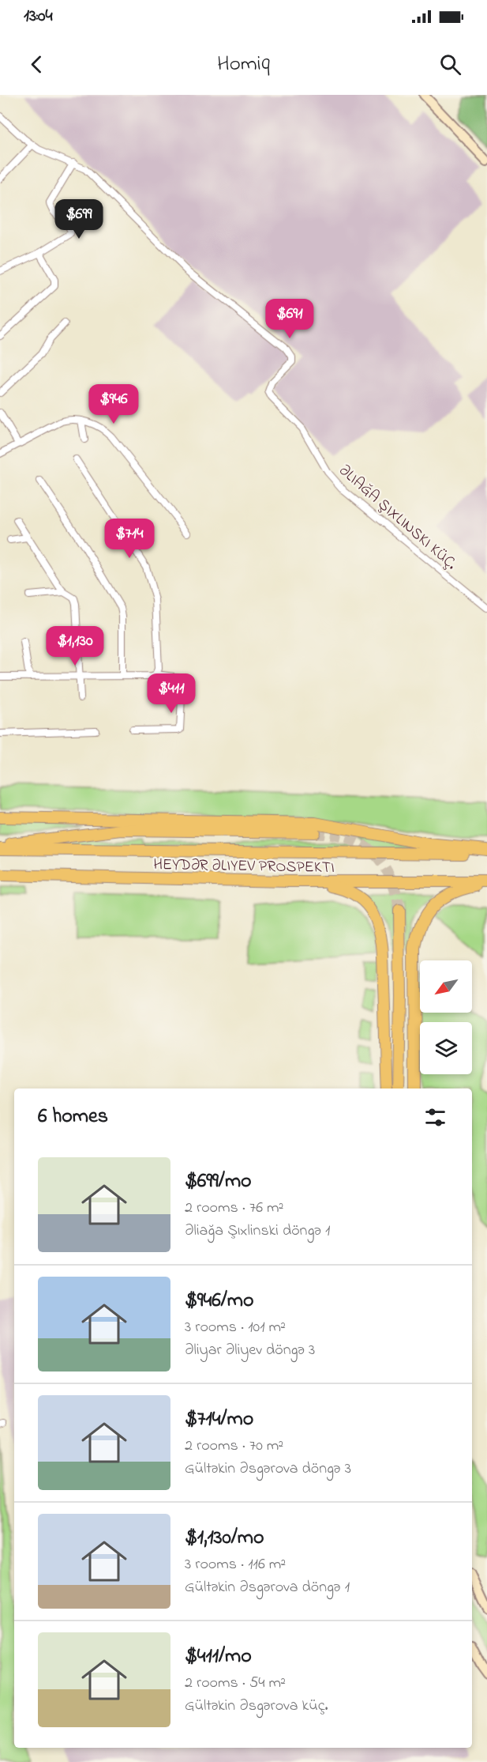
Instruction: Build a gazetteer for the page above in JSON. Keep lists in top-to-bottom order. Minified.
{"streets":{"highway":["HEYDƏR ƏLIYEV PROSPEKTI"]},"north":"bottom left","page":{"status":"13:04","header":"Homiq","price":["$699","$691","$946","$714","$1,130","$411"],"heading":"6 homes","list":[{"name":"$699/mo","note":"2 rooms · 76 m² · Əliağa Şıxlinski döngə 1"},{"name":"$946/mo","note":"3 rooms · 101 m² · Əliyar Əliyev döngə 3"},{"name":"$714/mo","note":"2 rooms · 70 m² · Gültəkin Əsgərova döngə 3"},{"name":"$1,130/mo","note":"3 rooms · 116 m² · Gültəkin Əsgərova döngə 1"},{"name":"$411/mo","note":"2 rooms · 54 m² · Gültəkin Əsgərova küç."}]}}
